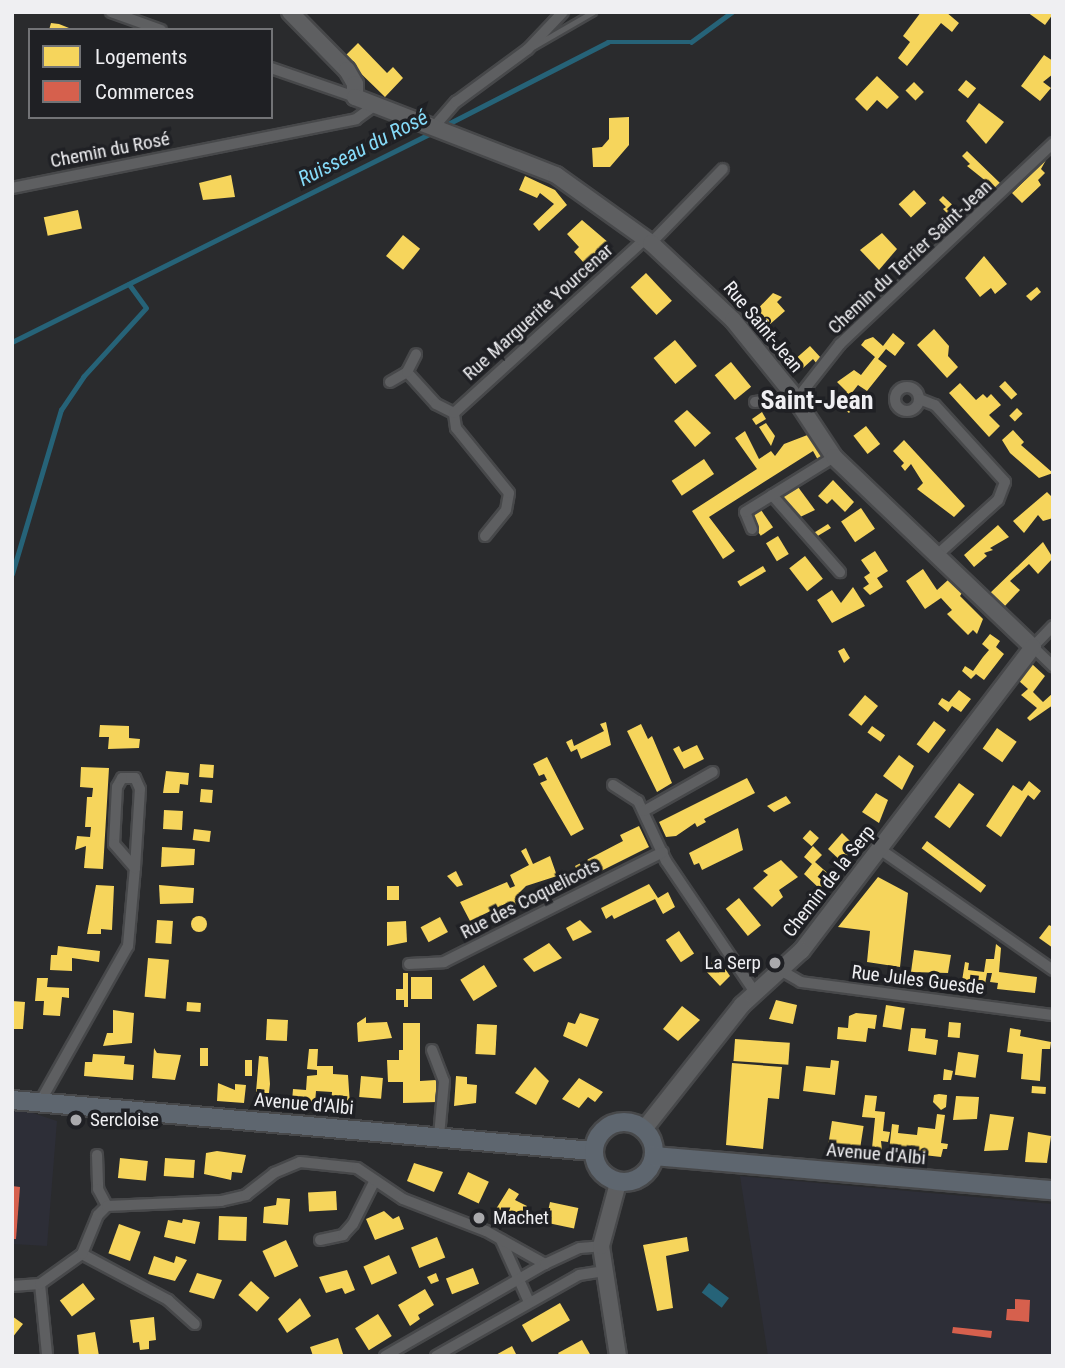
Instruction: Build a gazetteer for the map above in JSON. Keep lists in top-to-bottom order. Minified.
{"streets":{"main road":["Avenue d'Albi"],"street":["Chemin du Rosé","Chemin du Terrier Saint-Jean","Rue Marguerite Yourcenar","Rue Saint-Jean","Chemin de la Serp","Rue des Coquelicots","Rue Jules Guesde"]},"crossings":[["Chemin du Rosé","Rue Saint-Jean"],["Chemin du Terrier Saint-Jean","Rue Saint-Jean"],["Rue Marguerite Yourcenar","Rue Saint-Jean"],["Rue Saint-Jean","Chemin de la Serp"],["Chemin de la Serp","Rue Jules Guesde"],["Chemin de la Serp","Avenue d'Albi"]],"districts":["Saint-Jean"],"water":["Ruisseau du Rosé"],"places":["La Serp","Sercloise","Machet"],"legend":["Logements","Commerces"]}
